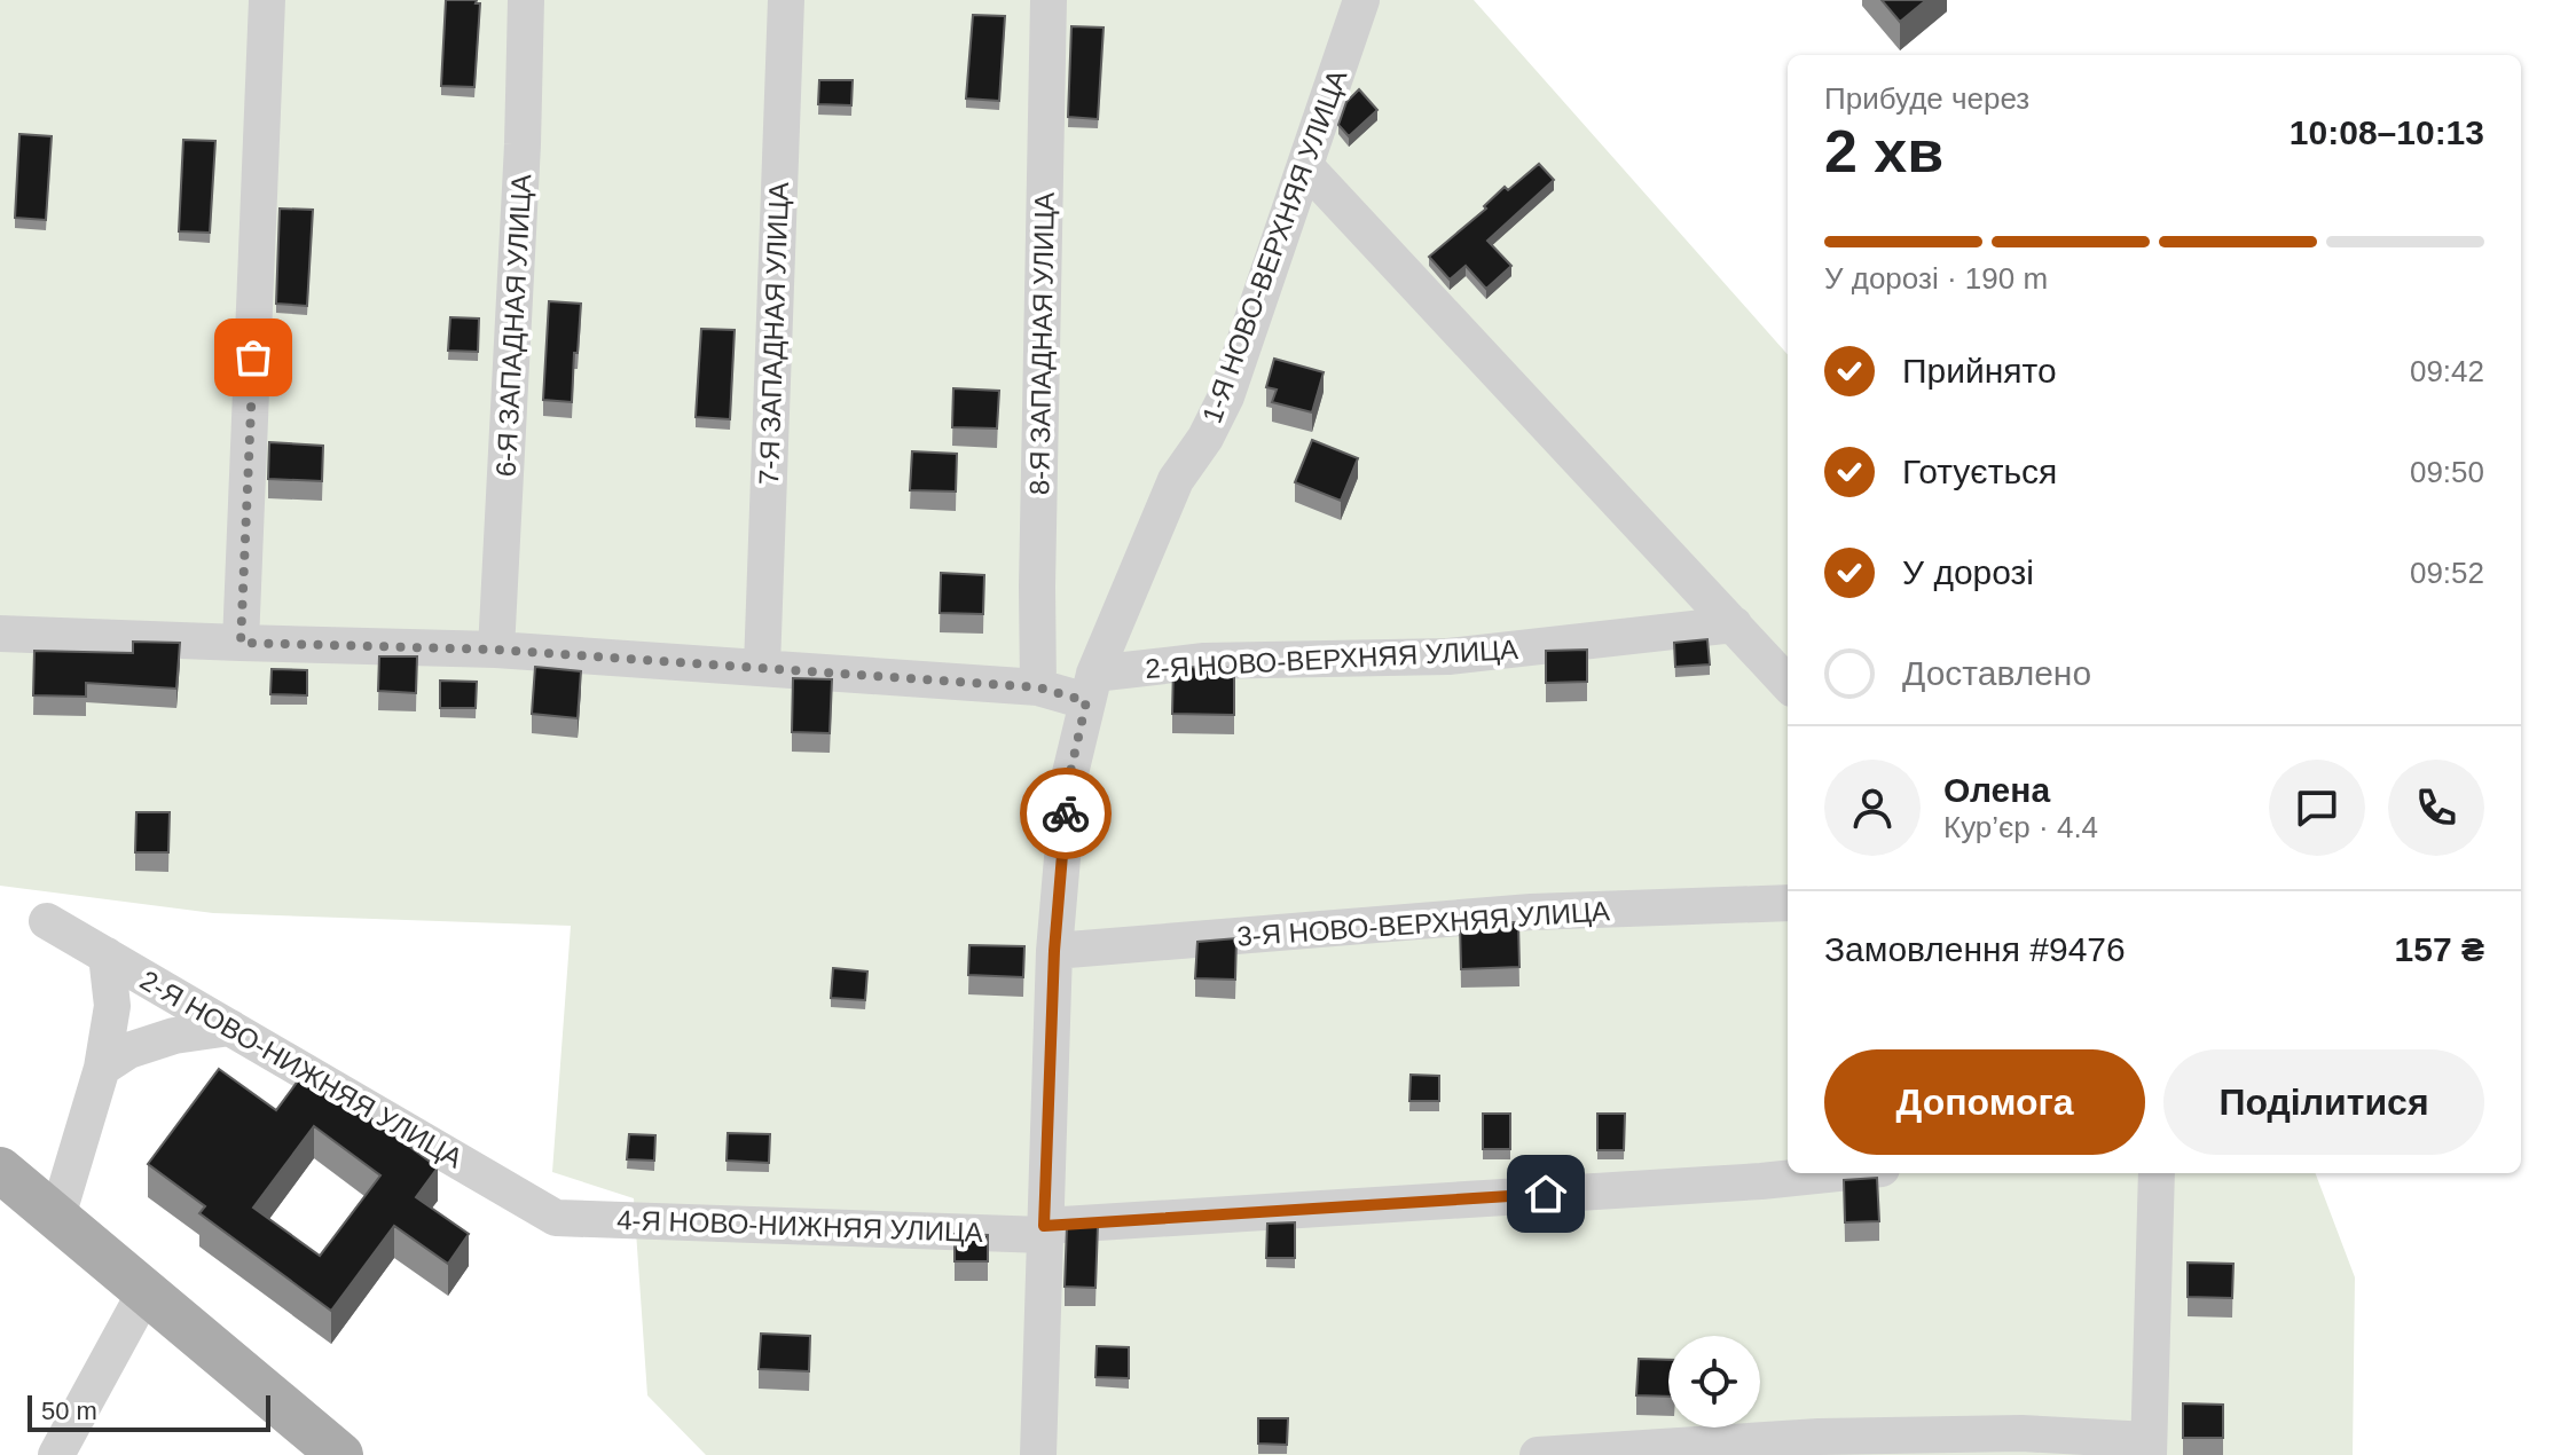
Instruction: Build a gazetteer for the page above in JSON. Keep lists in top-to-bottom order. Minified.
{"streets":{"street":["1-Я НОВО-ВЕРХНЯЯ УЛИЦА","6-Я ЗАПАДНАЯ УЛИЦА","7-Я ЗАПАДНАЯ УЛИЦА","8-Я ЗАПАДНАЯ УЛИЦА","2-Я НОВО-ВЕРХНЯЯ УЛИЦА","3-Я НОВО-ВЕРХНЯЯ УЛИЦА","2-Я НОВО-НИЖНЯЯ УЛИЦА","4-Я НОВО-НИЖНЯЯ УЛИЦА"]},"crossings":[["1-Я НОВО-ВЕРХНЯЯ УЛИЦА","2-Я НОВО-ВЕРХНЯЯ УЛИЦА"],["1-Я НОВО-ВЕРХНЯЯ УЛИЦА","3-Я НОВО-ВЕРХНЯЯ УЛИЦА"],["1-Я НОВО-ВЕРХНЯЯ УЛИЦА","4-Я НОВО-НИЖНЯЯ УЛИЦА"],["2-Я НОВО-НИЖНЯЯ УЛИЦА","4-Я НОВО-НИЖНЯЯ УЛИЦА"]],"scale_bar":"50 m","page":{"heading":["2 хв","Прибуде через","10:08–10:13"],"panel":["Олена","Кур’єр · 4.4","Замовлення #9476","157 ₴"],"bar":"У дорозі · 190 m","list":[["Прийнято","09:42"],["Готується","09:50"],["У дорозі","09:52"],"Доставлено"],"buttons":["Допомога","Поділитися"],"scale":"50 m"}}
